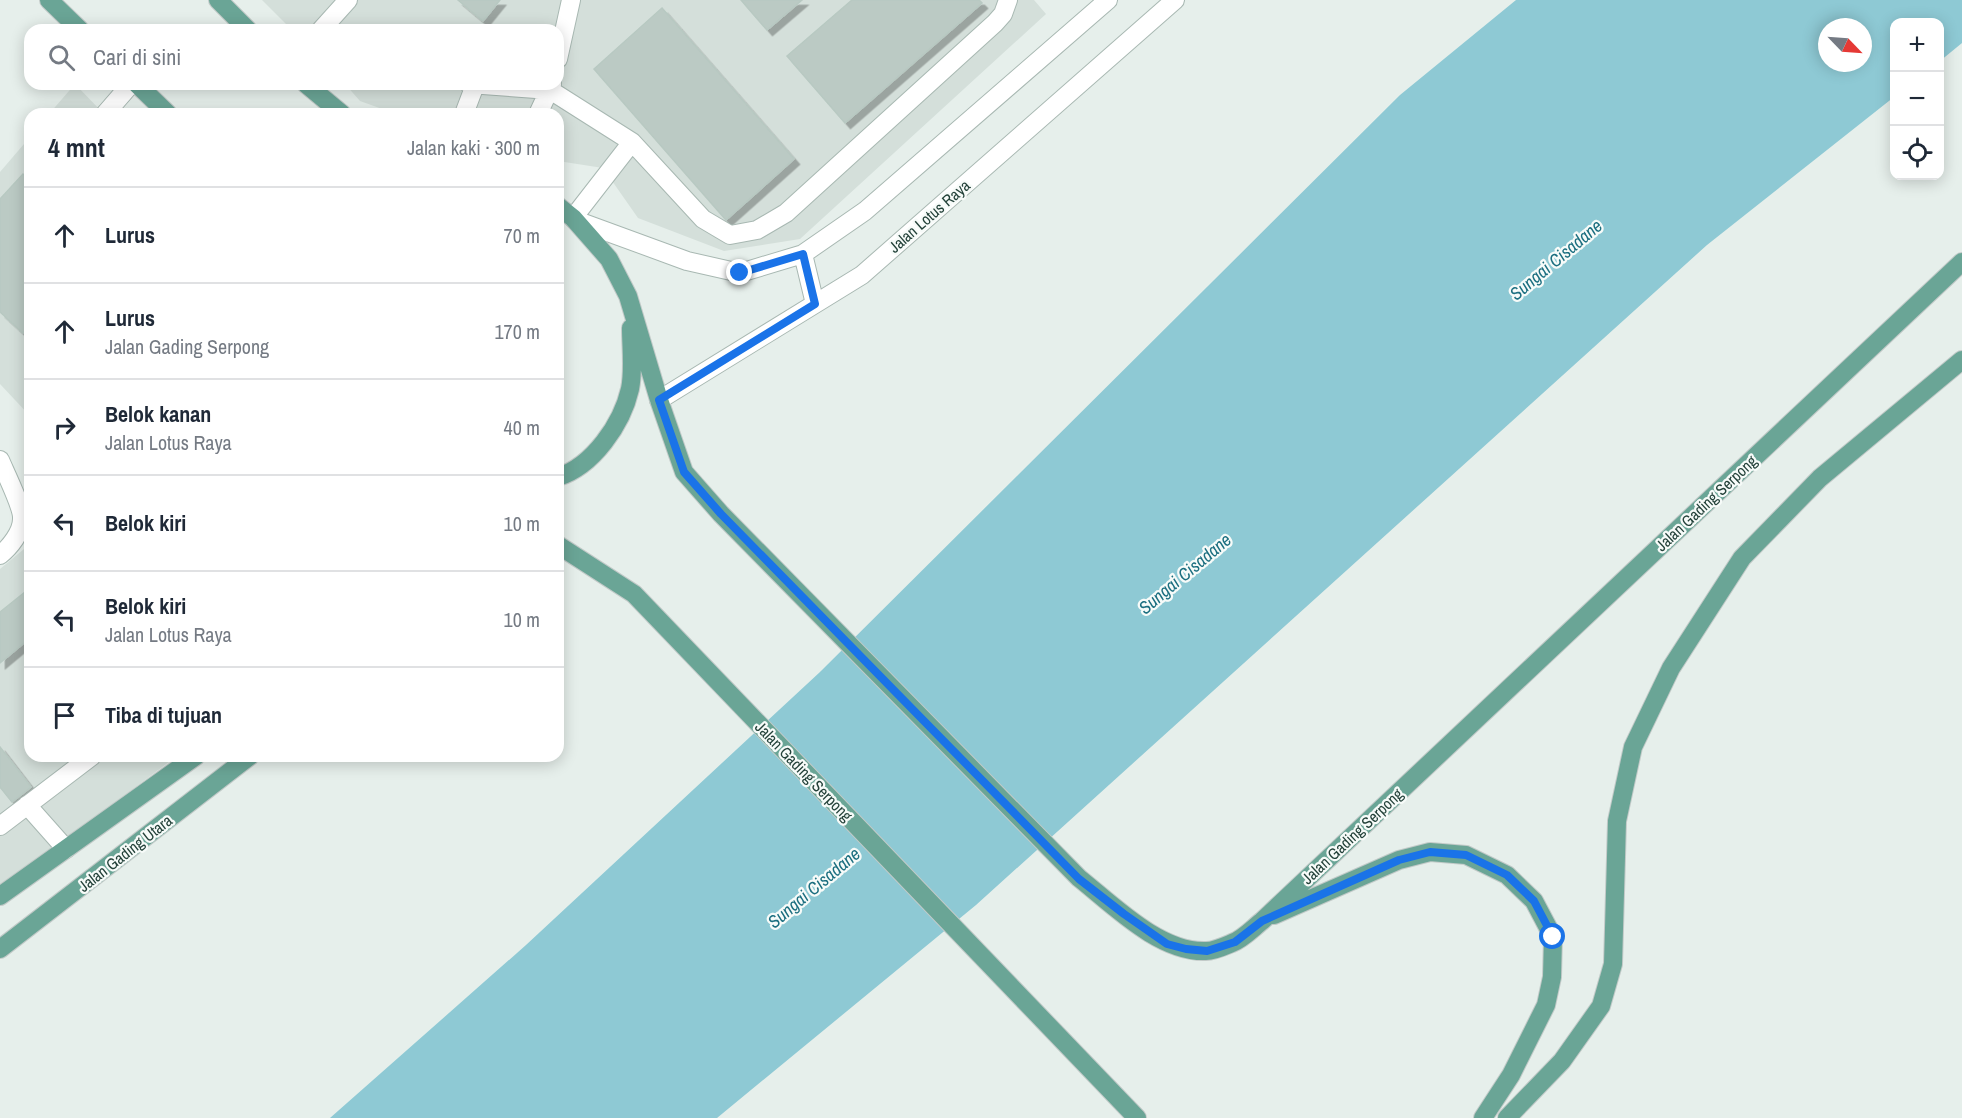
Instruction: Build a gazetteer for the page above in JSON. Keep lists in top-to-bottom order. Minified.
{"streets":{"main road":["Jalan Gading Serpong","Jalan Gading Utara"],"street":["Jalan Lotus Raya"]},"crossings":[["Jalan Lotus Raya","Jalan Gading Serpong"]],"water":["Sungai Cisadane"],"north":"bottom right","page":{"map_buttons":["+","−"],"search":"Cari di sini","heading":["4 mnt","Jalan kaki · 300 m"],"list":[["Lurus","70 m"],["Lurus","Jalan Gading Serpong","170 m"],["Belok kanan","Jalan Lotus Raya","40 m"],["Belok kiri","10 m"],["Belok kiri","Jalan Lotus Raya","10 m"],"Tiba di tujuan"]}}
